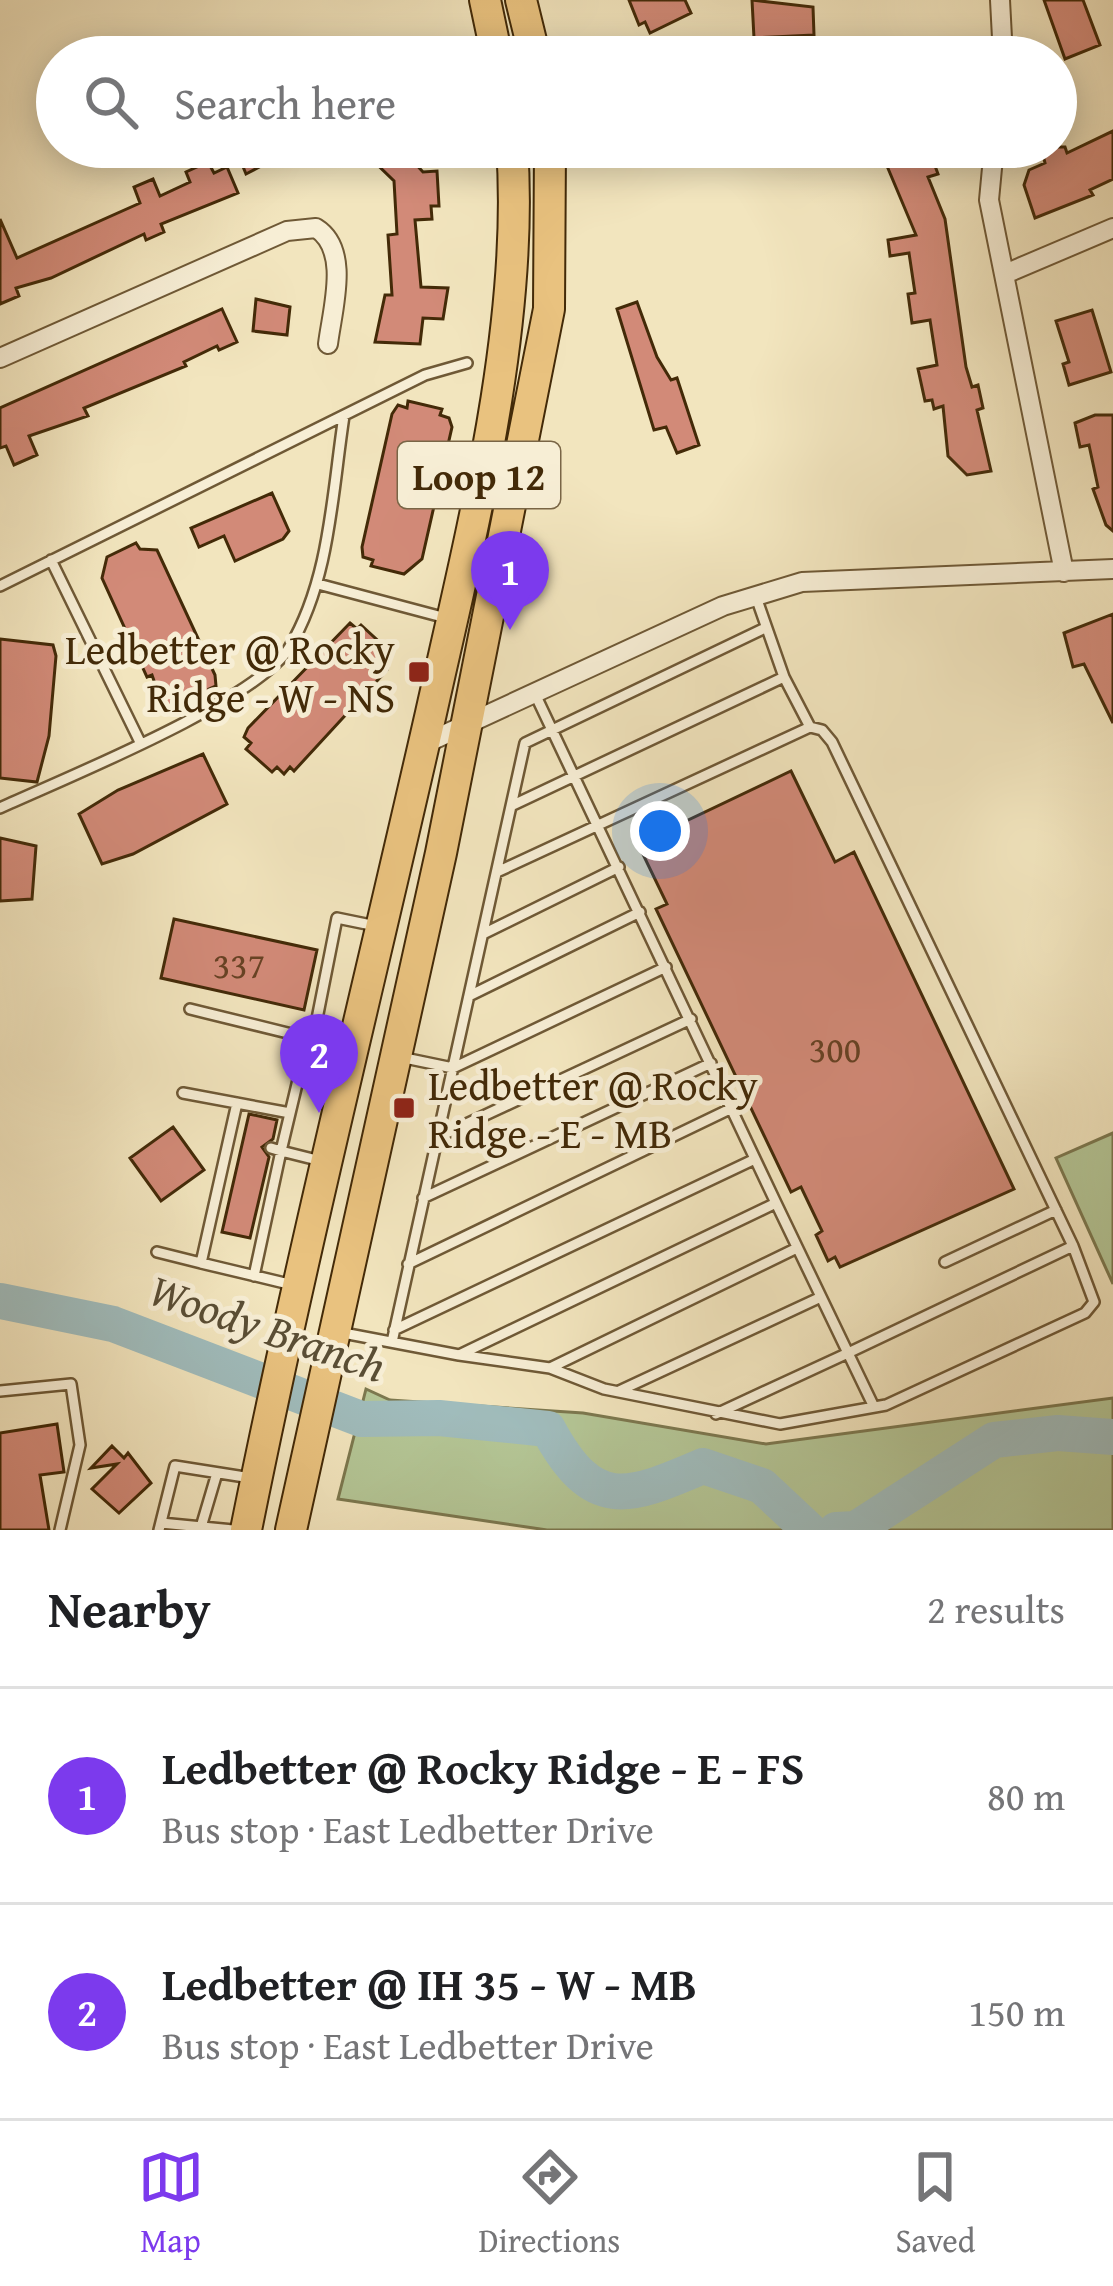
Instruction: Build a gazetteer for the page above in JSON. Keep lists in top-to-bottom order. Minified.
{"streets":{"main road":["Loop 12"]},"water":["Woody Branch"],"places":{"transit":["Ledbetter @ Rocky Ridge - W - NS","Ledbetter @ Rocky Ridge - E - MB"]},"house_numbers":["337","300"],"page":{"search":"Search here","pins":["1","2"],"heading":["Nearby","2 results"],"list":[{"mark":"1","name":"Ledbetter @ Rocky Ridge - E - FS","note":"Bus stop · East Ledbetter Drive","value":"80 m"},{"mark":"2","name":"Ledbetter @ IH 35 - W - MB","note":"Bus stop · East Ledbetter Drive","value":"150 m"}],"nav":["Map","Directions","Saved"]}}
